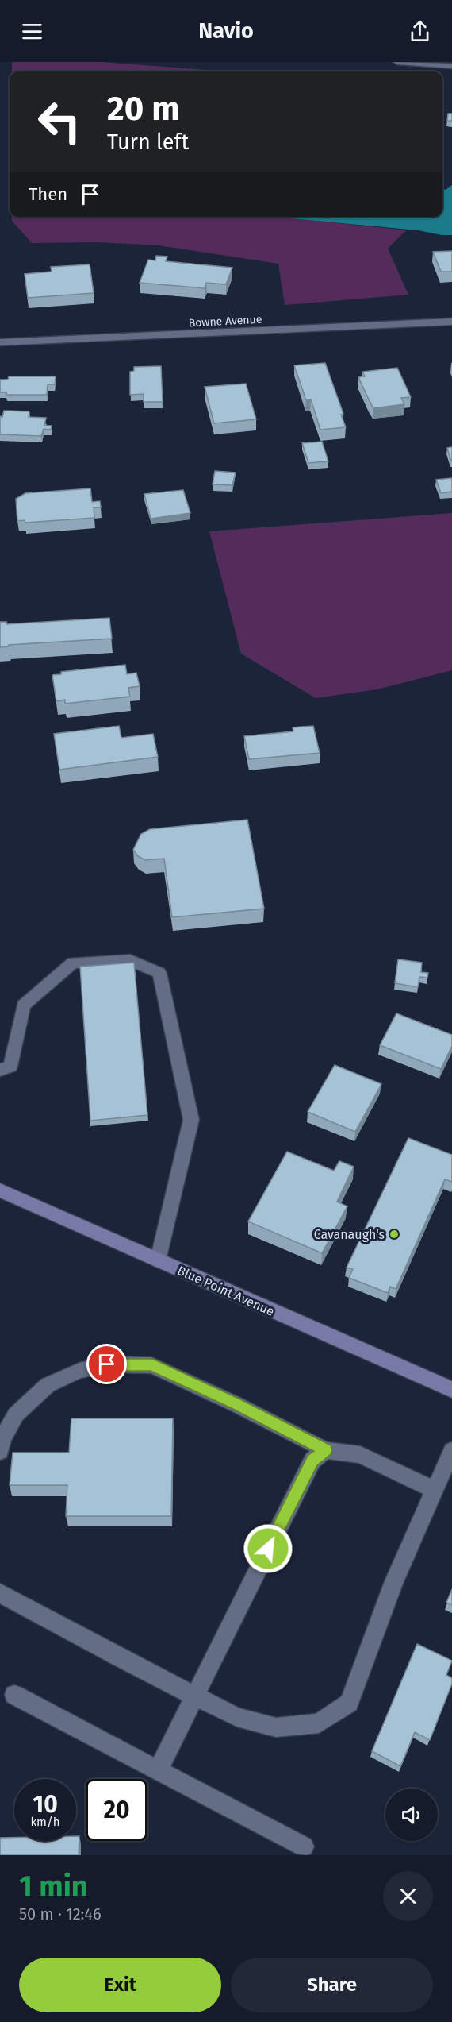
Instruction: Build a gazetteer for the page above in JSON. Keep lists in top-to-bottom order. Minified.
{"streets":{"street":["Bowne Avenue","Blue Point Avenue"]},"places":["Cavanaugh's"],"page":{"header":"Navio","turn":["20 m","Turn left"],"then":"Then","speed":"10 km/h","limit":"20","heading":["1 min","50 m · 12:46"],"buttons":["Exit","Share"]}}
